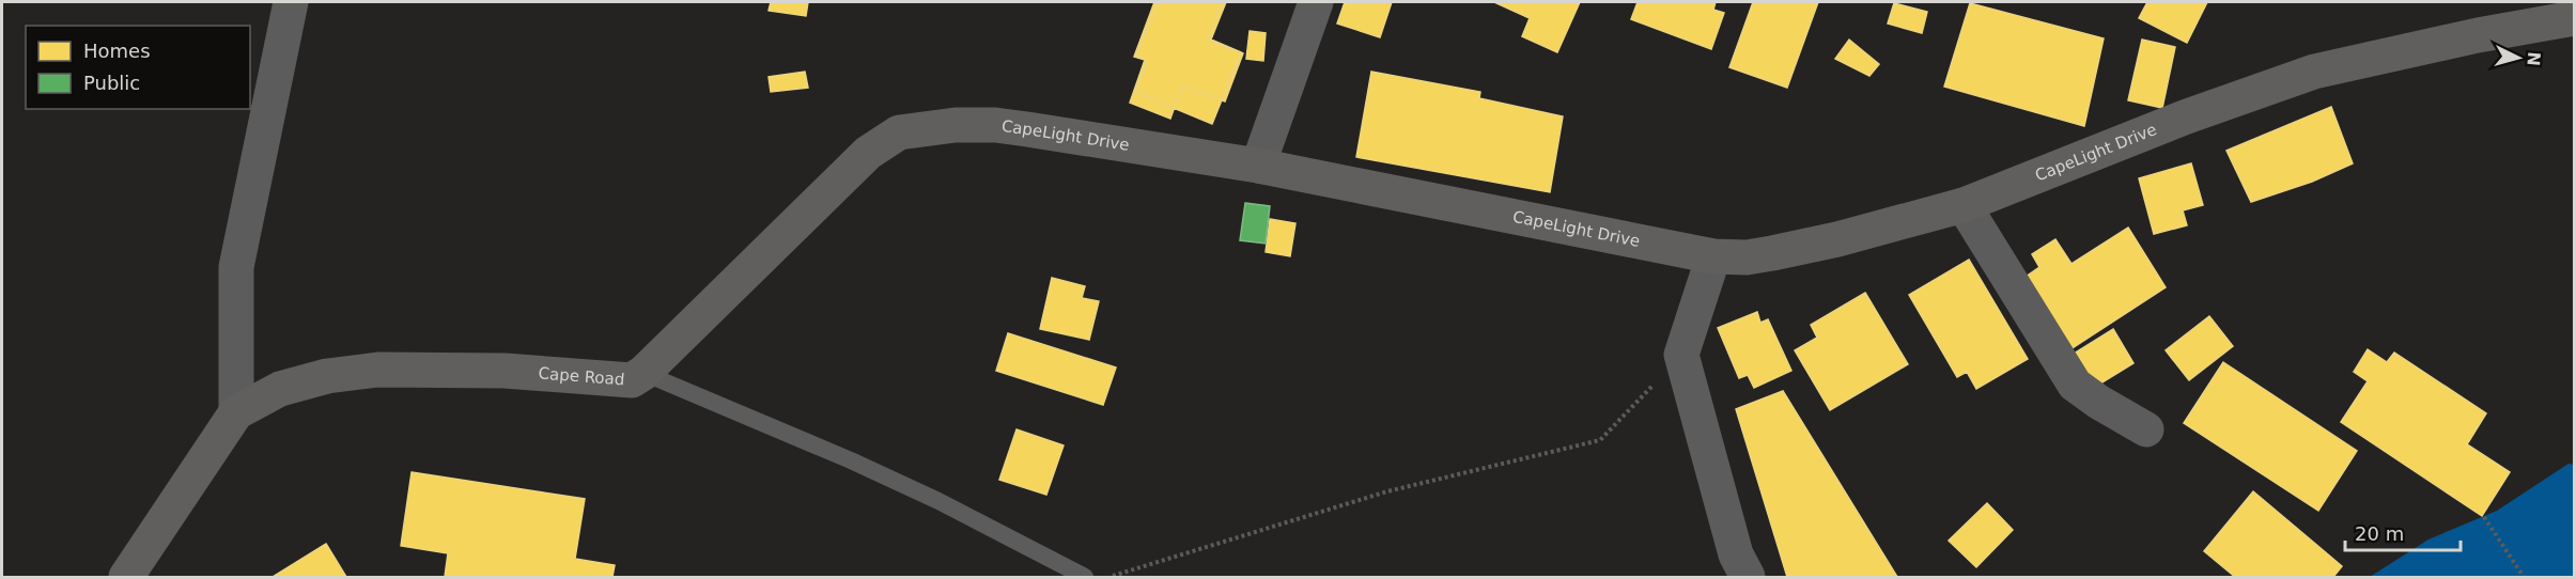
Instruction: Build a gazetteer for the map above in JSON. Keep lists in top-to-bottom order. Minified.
{"streets":{"street":["CapeLight Drive","Cape Road"]},"crossings":[["CapeLight Drive","Cape Road"]],"legend":["Homes","Public"],"scale_bar":"20 m","north":"right"}
